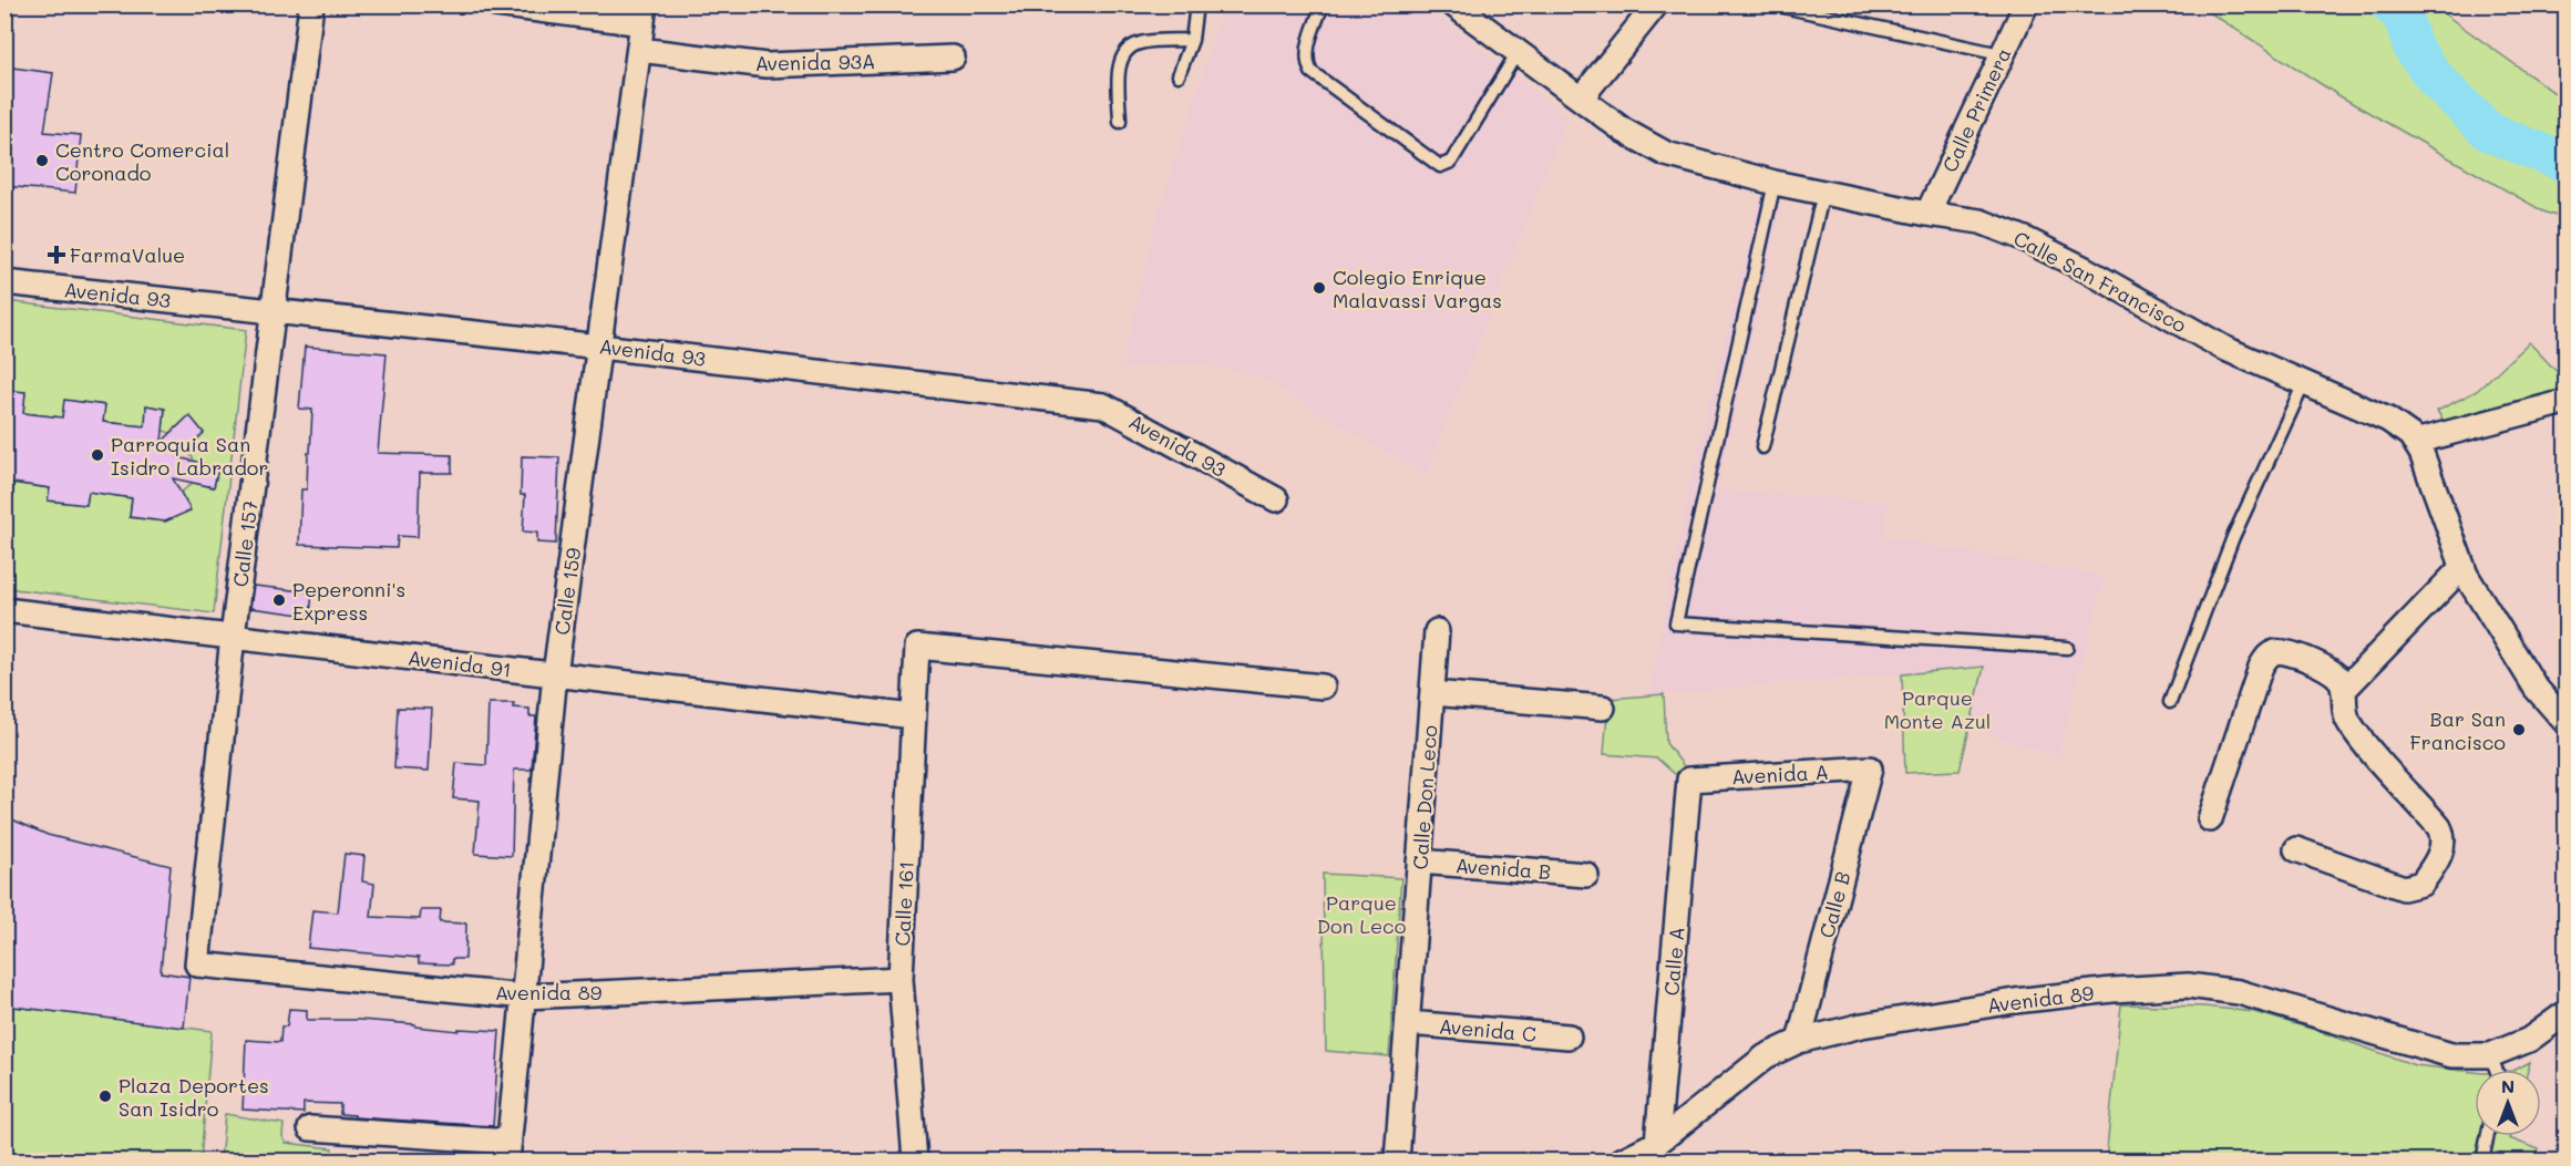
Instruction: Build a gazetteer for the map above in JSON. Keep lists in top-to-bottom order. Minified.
{"streets":{"street":["Avenida 93A","Calle Primera","Calle San Francisco","Avenida 93","Calle 157","Calle 159","Avenida 91","Avenida A","Calle Don Leco","Avenida B","Calle 161","Calle B","Calle A","Avenida 89","Avenida C"]},"crossings":[["Avenida 93A","Calle 159"],["Calle Primera","Calle San Francisco"],["Avenida 93","Calle 157"],["Avenida 93","Calle 159"],["Calle 157","Avenida 91"],["Calle 157","Avenida 89"],["Calle 159","Avenida 91"],["Calle 159","Avenida 89"],["Avenida 91","Calle 161"],["Avenida A","Calle B"],["Avenida A","Calle A"],["Calle Don Leco","Avenida B"],["Calle Don Leco","Avenida C"],["Calle 161","Avenida 89"],["Calle B","Avenida 89"],["Calle A","Avenida 89"]],"parks":["Parque Monte Azul","Parque Don Leco"],"places":{"other":["Centro Comercial Coronado","Colegio Enrique Malavassi Vargas","Parroquia San Isidro Labrador","Peperonni's Express","Bar San Francisco","Plaza Deportes San Isidro"],"health":["FarmaValue"]},"north":"top"}
